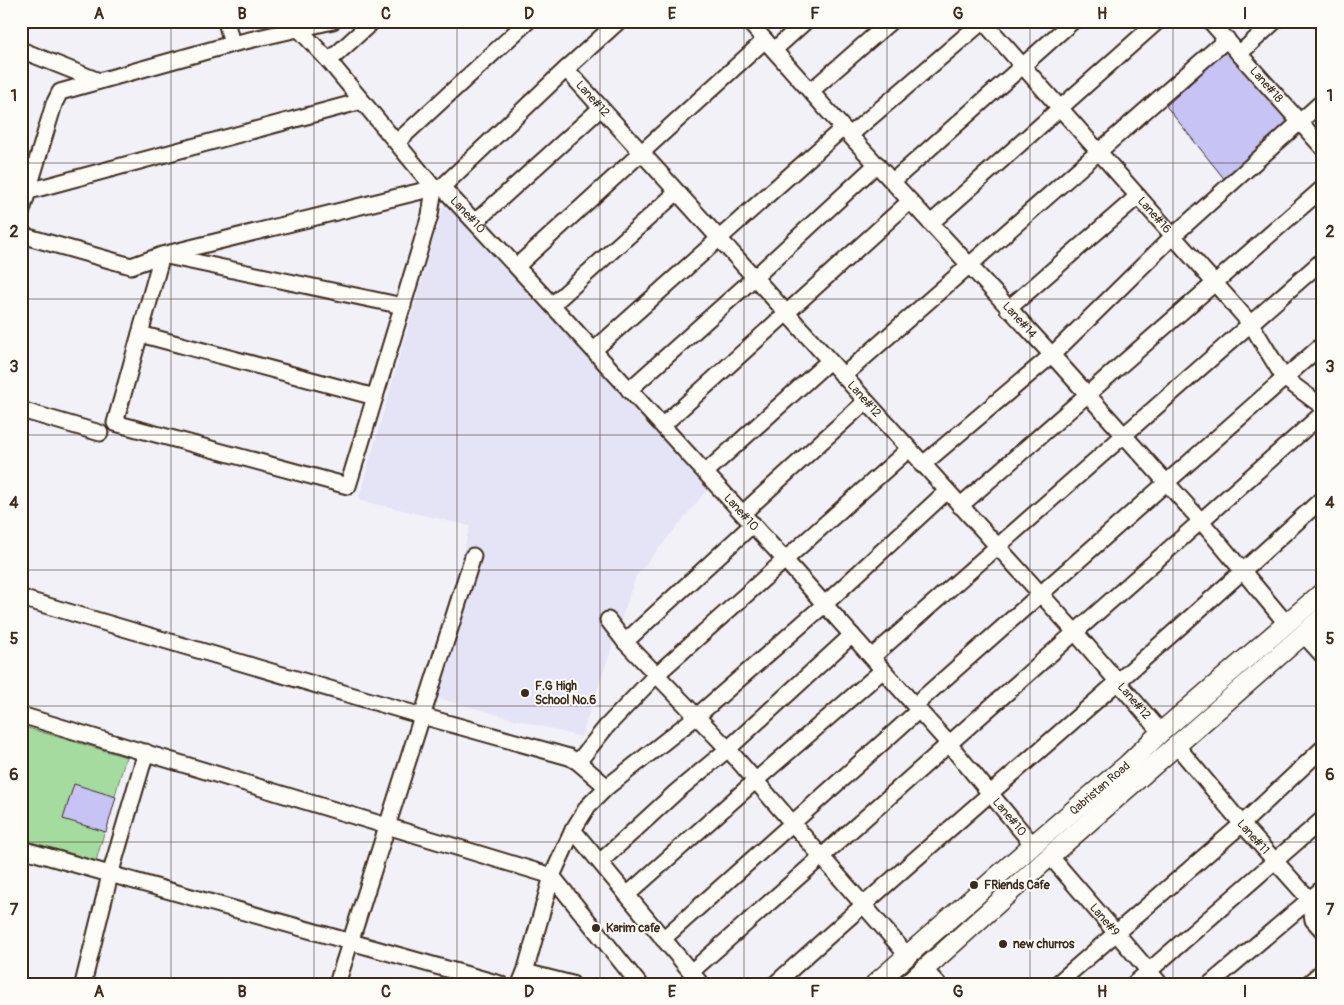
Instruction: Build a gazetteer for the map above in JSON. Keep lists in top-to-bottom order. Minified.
{"streets":{"street":["Lane#18","Lane#12","Lane#16","Lane#10","Lane#14","Qabristan Road","Lane#11","Lane#9"]},"crossings":[["Lane#12","Qabristan Road"],["Lane#10","Qabristan Road"],["Lane#14","Qabristan Road"],["Qabristan Road","Lane#11"],["Qabristan Road","Lane#9"]],"places":["F.G High School No.6","FRiends Cafe","Karim cafe","new churros"],"grid":{"columns":["A","B","C","D","E","F","G","H","I"],"rows":["1","2","3","4","5","6","7"]}}
